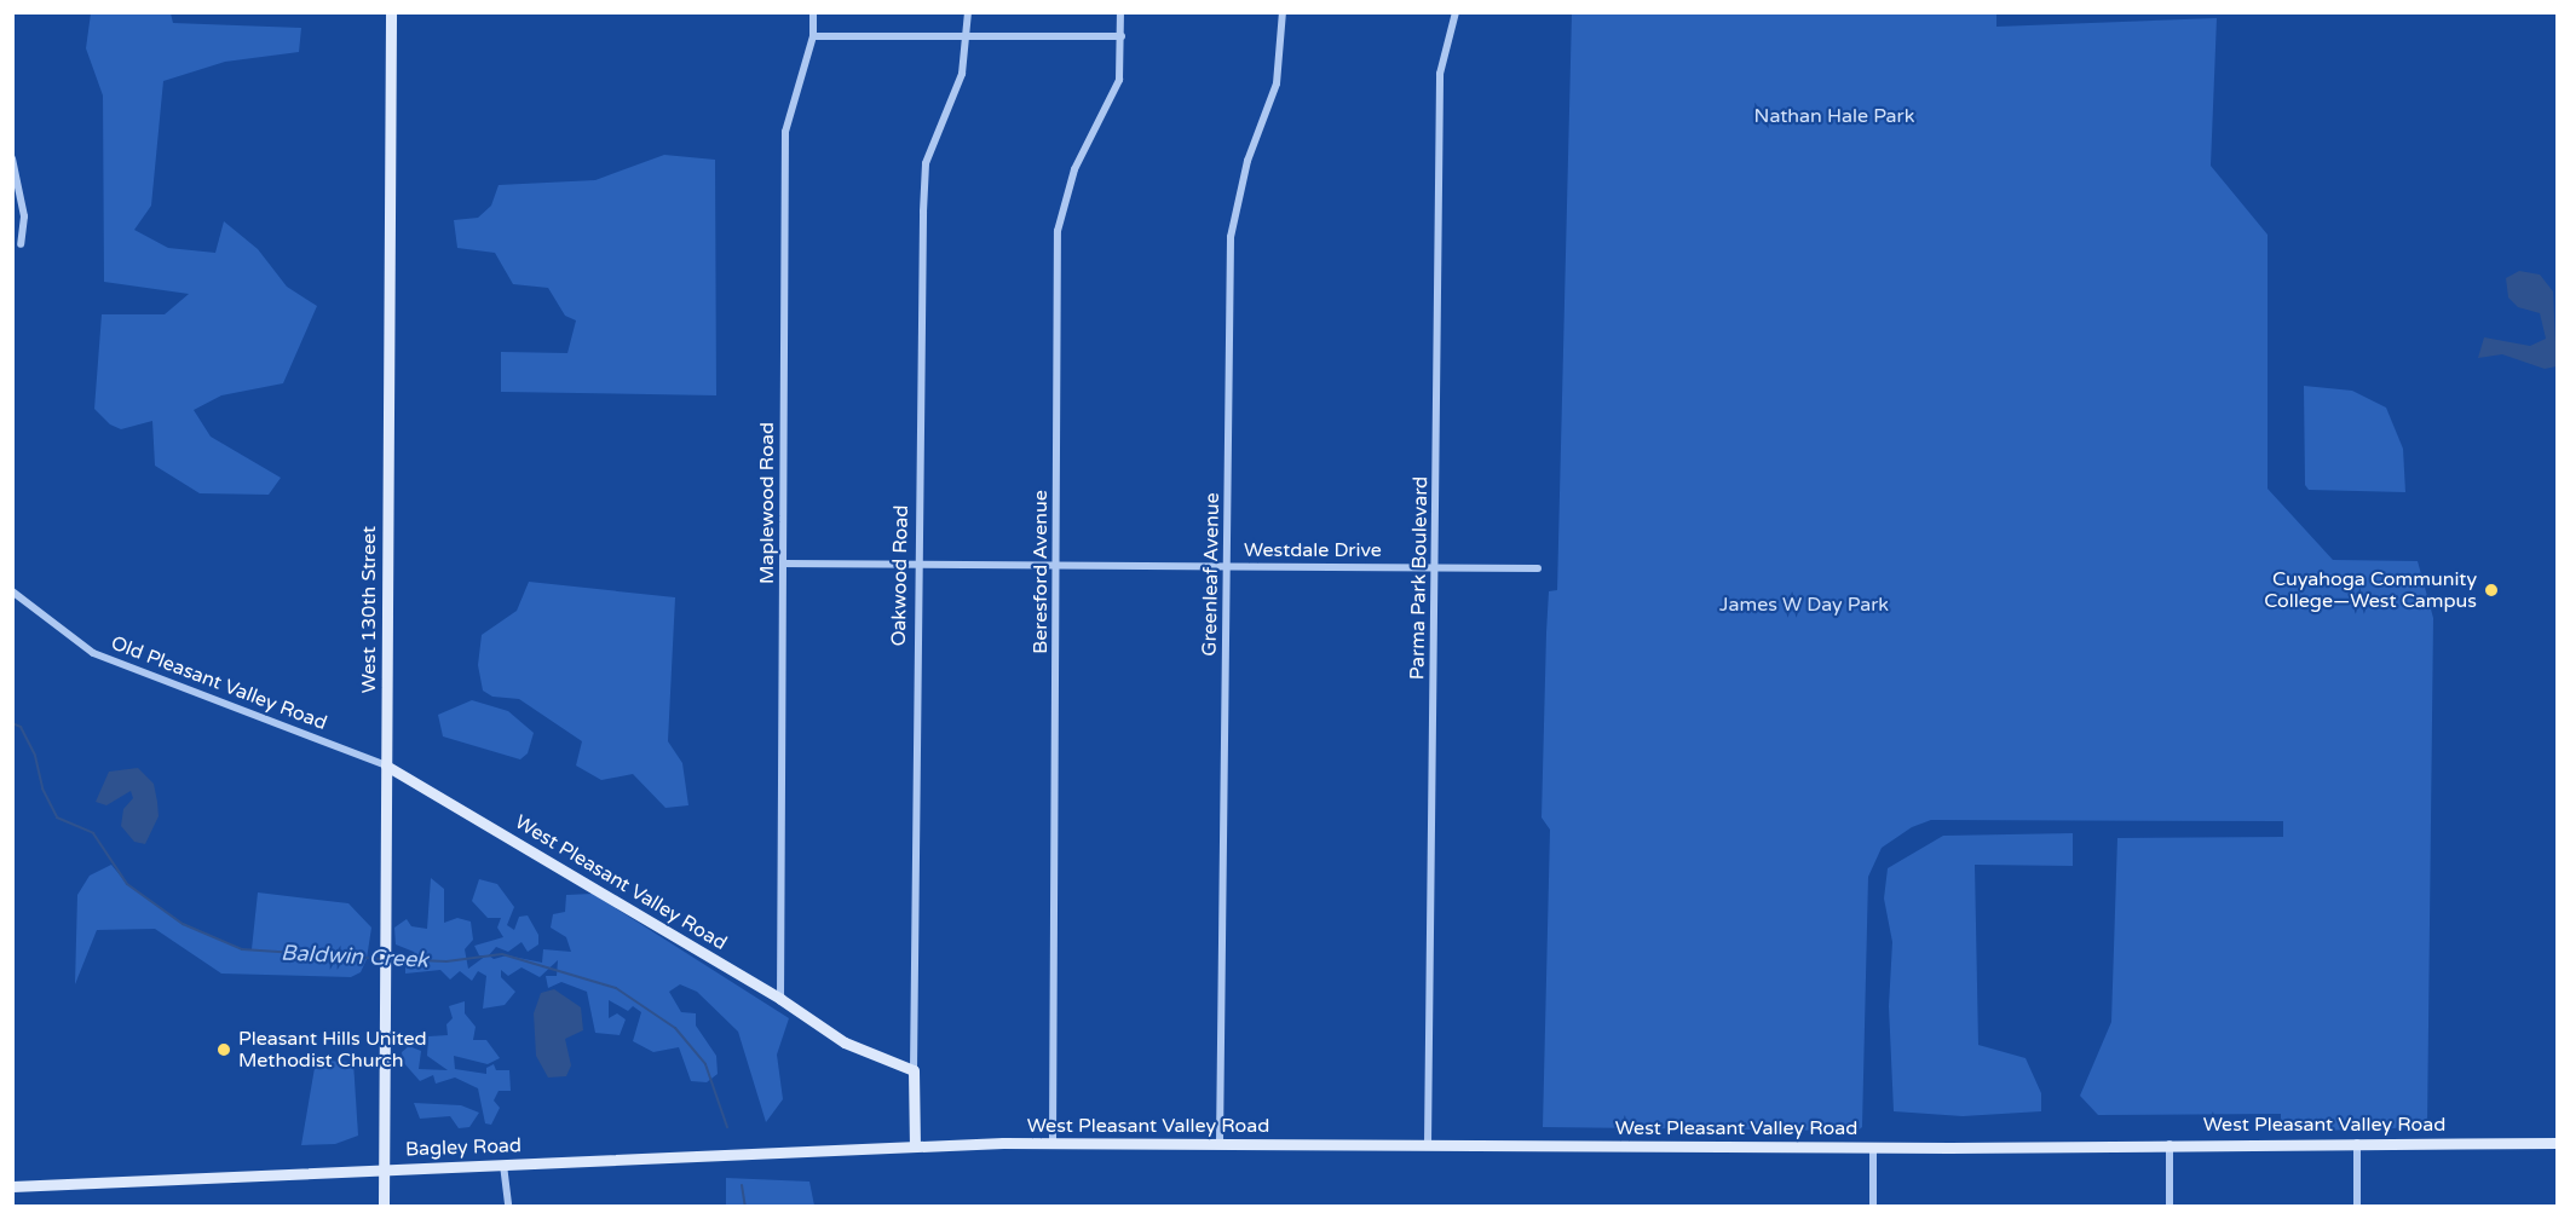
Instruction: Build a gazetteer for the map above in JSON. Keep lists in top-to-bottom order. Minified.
{"streets":{"main road":["Oakwood Road","West 130th Street","West Pleasant Valley Road","Bagley Road"],"street":["Maplewood Road","Westdale Drive","Beresford Avenue","Greenleaf Avenue","Parma Park Boulevard","Old Pleasant Valley Road"]},"crossings":[["Maplewood Road","Westdale Drive"],["Maplewood Road","West Pleasant Valley Road"],["Westdale Drive","Beresford Avenue"],["Westdale Drive","Greenleaf Avenue"],["Westdale Drive","Oakwood Road"],["Westdale Drive","Parma Park Boulevard"],["Beresford Avenue","West Pleasant Valley Road"],["Greenleaf Avenue","West Pleasant Valley Road"],["Oakwood Road","West Pleasant Valley Road"],["Oakwood Road","Bagley Road"],["Parma Park Boulevard","West Pleasant Valley Road"],["West 130th Street","Old Pleasant Valley Road"],["West 130th Street","West Pleasant Valley Road"],["West 130th Street","Bagley Road"],["Old Pleasant Valley Road","West Pleasant Valley Road"],["West Pleasant Valley Road","Bagley Road"]],"water":["Baldwin Creek"],"parks":["Nathan Hale Park","James W Day Park"],"places":["Cuyahoga Community College—West Campus","Pleasant Hills United Methodist Church"]}
